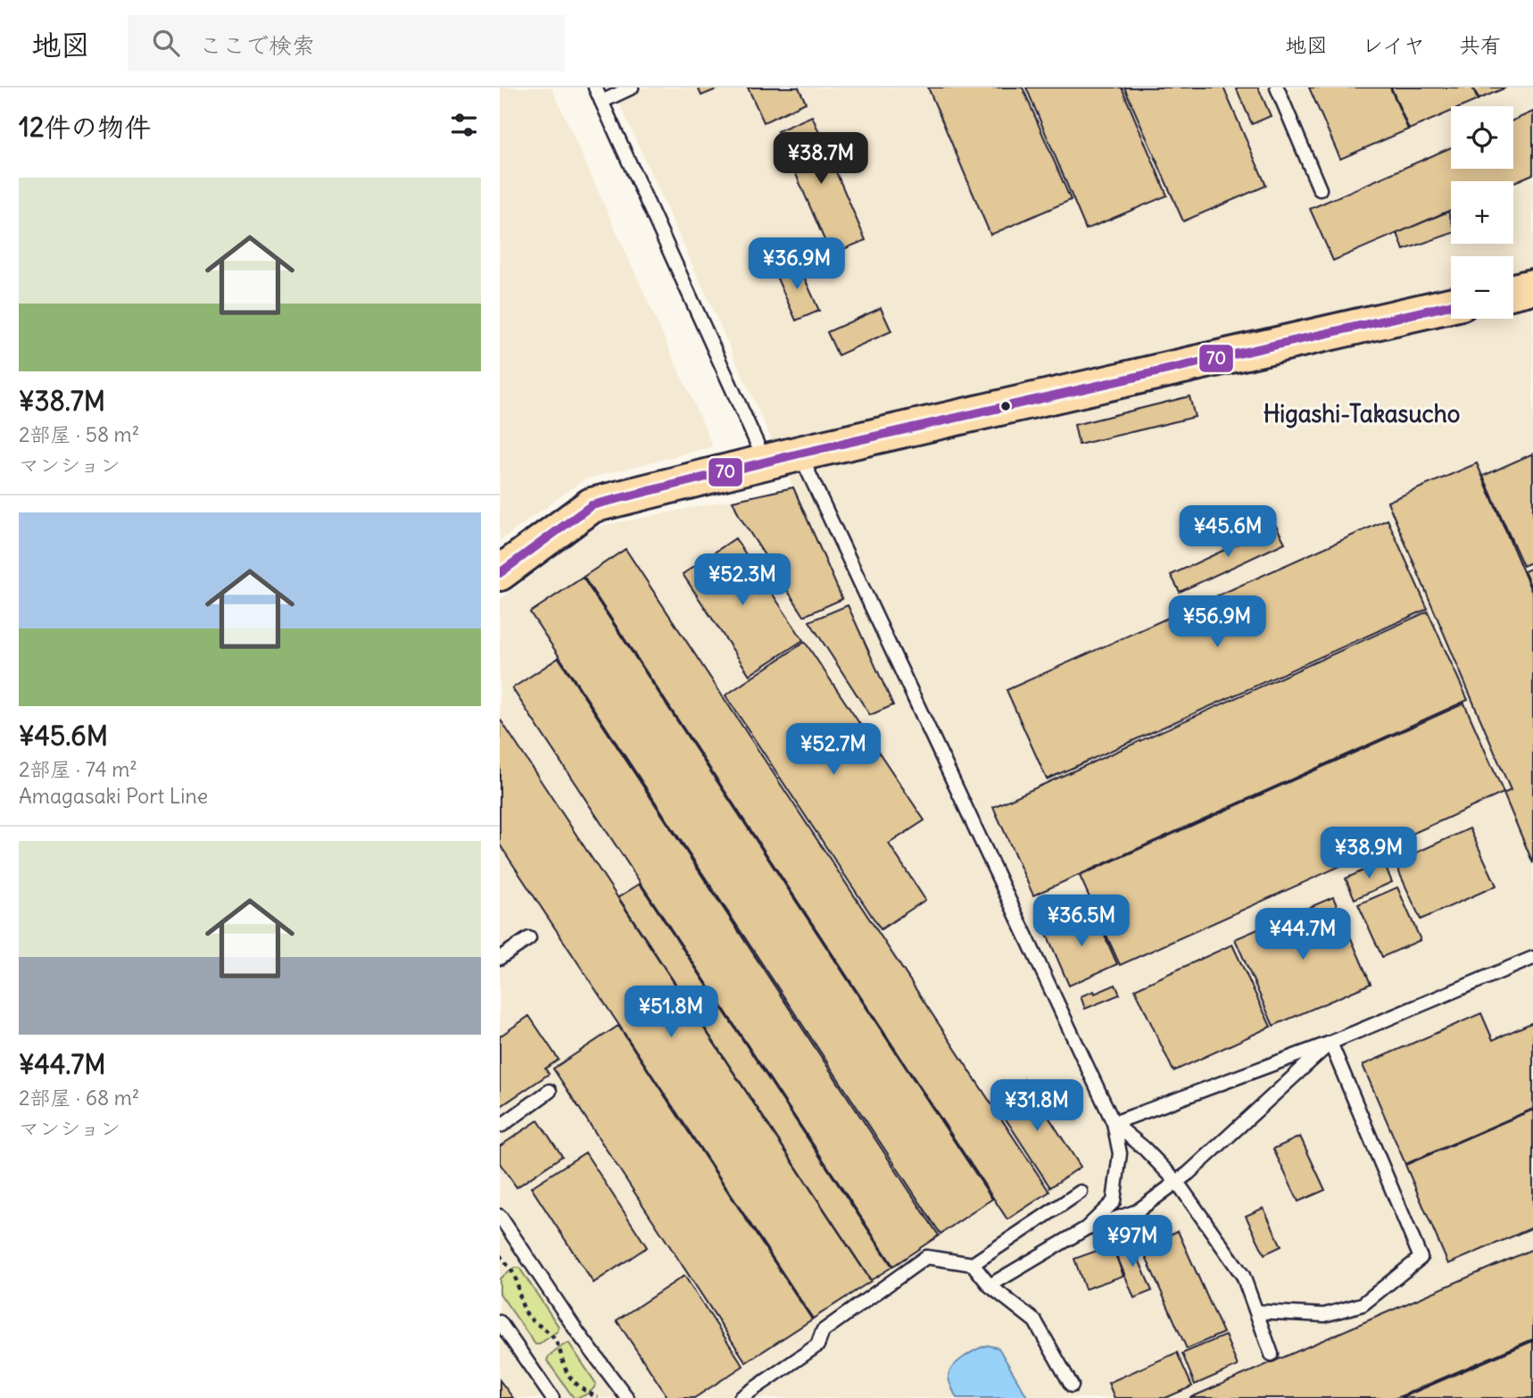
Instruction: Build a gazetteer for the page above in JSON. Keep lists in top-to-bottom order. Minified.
{"districts":["Higashi-Takasucho"],"lines":["transit line 70"],"page":{"header":"地図","search":"ここで検索","nav":["地図","レイヤ","共有"],"heading":"12件の物件","map_buttons":["+","−"],"price":["¥38.7M","¥36.9M","¥45.6M","¥52.3M","¥56.9M","¥52.7M","¥38.9M","¥36.5M","¥44.7M","¥51.8M","¥31.8M","¥97M"],"list":[{"name":"¥38.7M","note":"2部屋 · 58 m² · マンション"},{"name":"¥45.6M","note":"2部屋 · 74 m² · Amagasaki Port Line"},{"name":"¥44.7M","note":"2部屋 · 68 m² · マンション"}]}}
